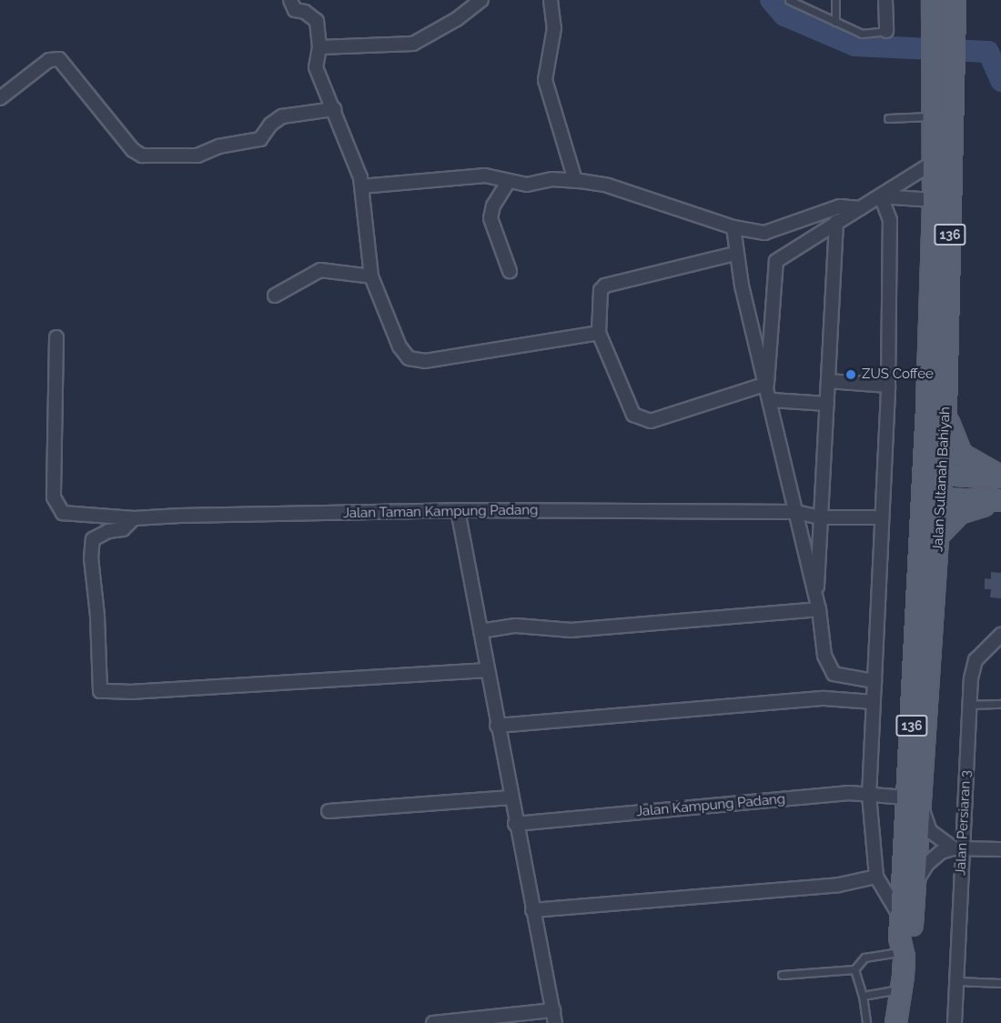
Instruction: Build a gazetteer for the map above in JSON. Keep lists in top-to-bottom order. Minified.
{"streets":{"main road":["136","Jalan Sultanah Bahiyah"],"street":["Jalan Taman Kampung Padang","Jalan Kampung Padang","Jalan Persiaran 3"]},"crossings":[["Jalan Sultanah Bahiyah","Jalan Kampung Padang"]],"places":["ZUS Coffee"]}
